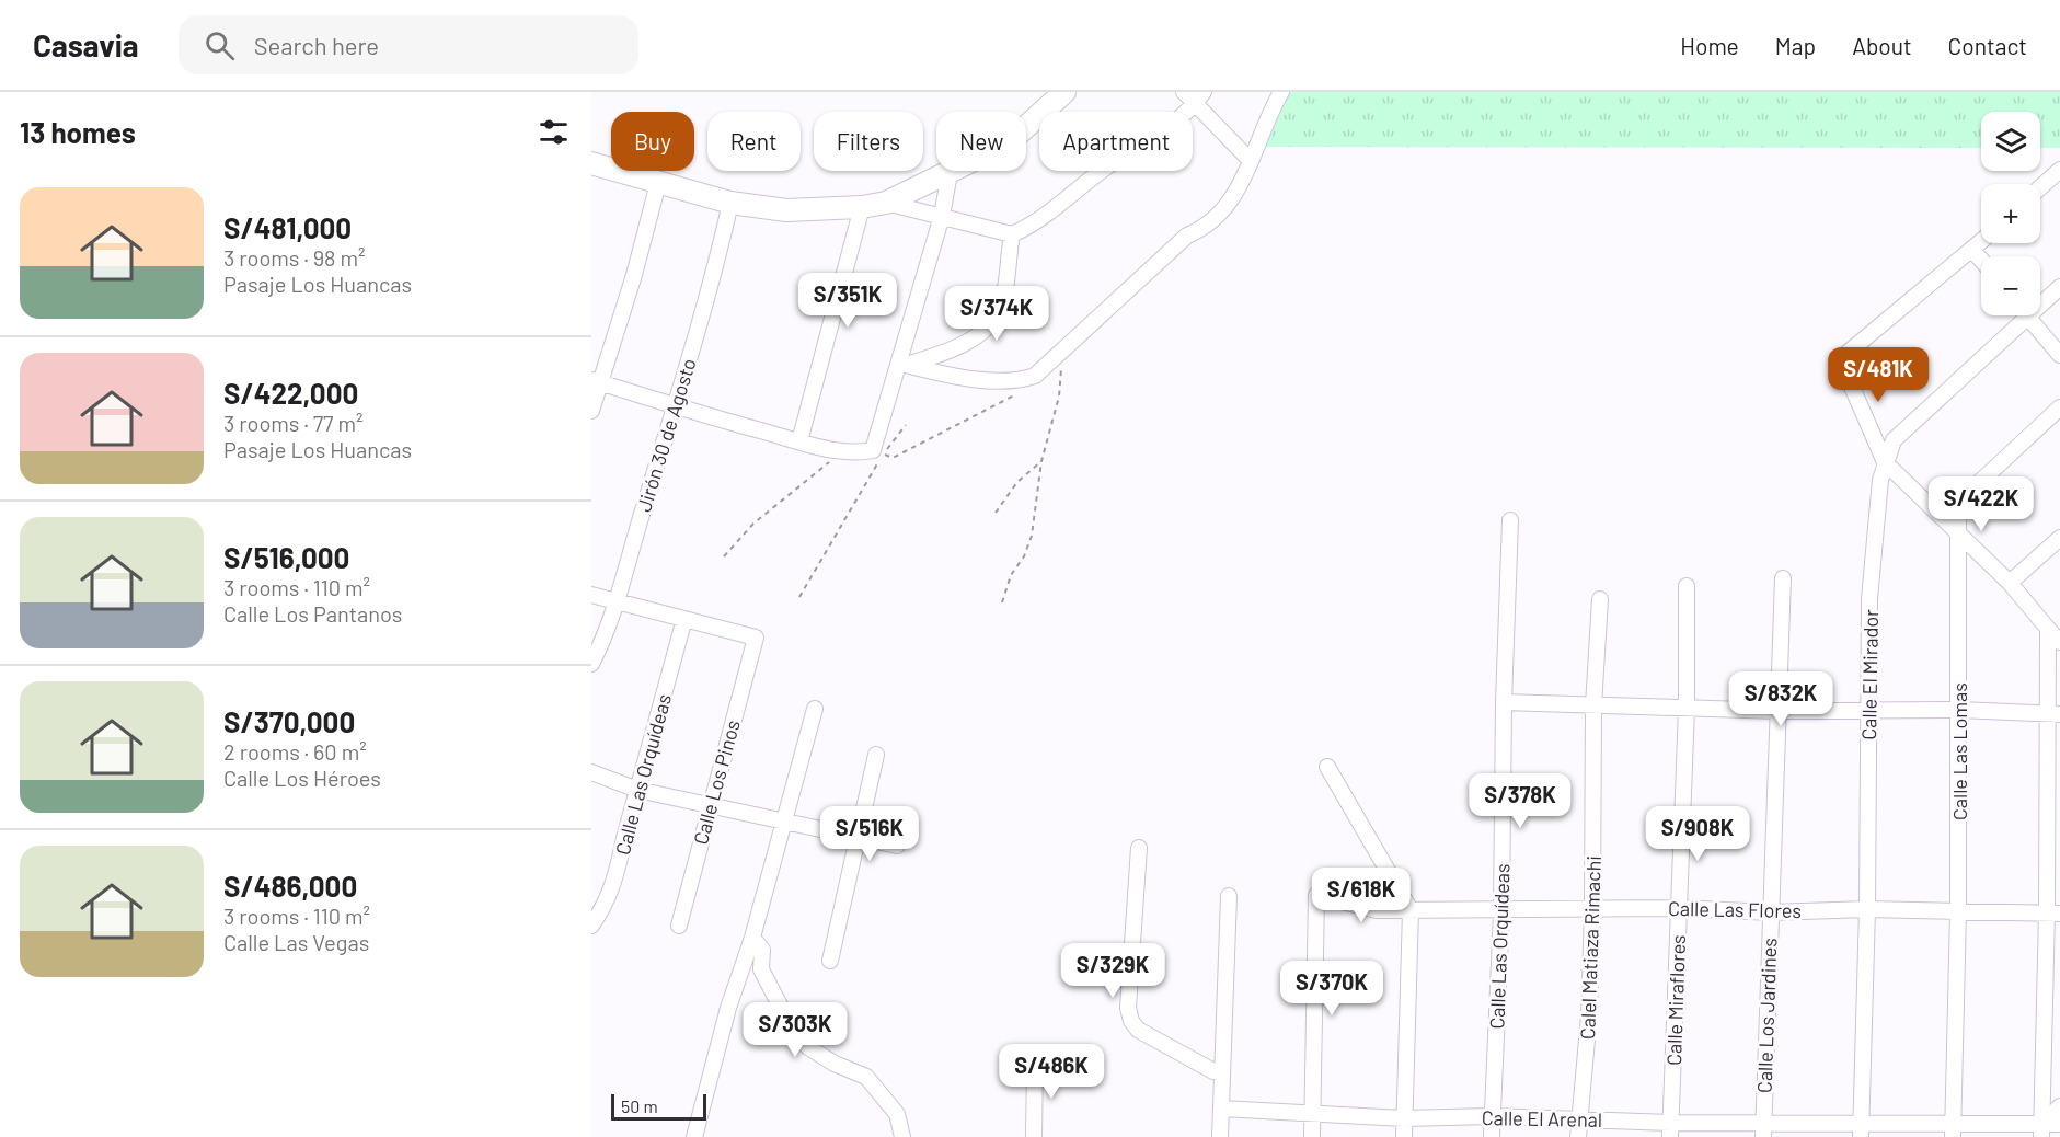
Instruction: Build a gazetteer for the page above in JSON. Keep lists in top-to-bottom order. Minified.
{"streets":{"street":["Jirón 30 de Agosto","Calle El Mirador","Calle Las Lomas","Calle Las Orquídeas","Calle Los Pinos","Calle Las Flores","Calel Matiaza Rimachi","Calle Miraflores","Calle Los Jardines","Calle El Arenal"]},"crossings":[["Calle El Mirador","Calle Las Flores"],["Calle El Mirador","Calle El Arenal"],["Calle Las Lomas","Calle Las Flores"],["Calle Las Lomas","Calle El Arenal"],["Calle Las Orquídeas","Calle Los Pinos"],["Calle Las Orquídeas","Calle Las Flores"],["Calle Las Orquídeas","Calle El Arenal"],["Calle Las Flores","Calel Matiaza Rimachi"],["Calle Las Flores","Calle Miraflores"],["Calle Las Flores","Calle Los Jardines"],["Calle Las Flores","Calle El Arenal"],["Calel Matiaza Rimachi","Calle El Arenal"],["Calle Miraflores","Calle El Arenal"],["Calle Los Jardines","Calle El Arenal"]],"scale_bar":"50 m","page":{"header":"Casavia","search":"Search here","nav":["Home","Map","About","Contact"],"heading":"13 homes","map_buttons":["+","−"],"chip":["Buy","Rent","Filters","New","Apartment"],"list":[{"name":"S/481,000","note":"3 rooms · 98 m² · Pasaje Los Huancas"},{"name":"S/422,000","note":"3 rooms · 77 m² · Pasaje Los Huancas"},{"name":"S/516,000","note":"3 rooms · 110 m² · Calle Los Pantanos"},{"name":"S/370,000","note":"2 rooms · 60 m² · Calle Los Héroes"},{"name":"S/486,000","note":"3 rooms · 110 m² · Calle Las Vegas"}],"price":["S/351K","S/374K","S/481K","S/422K","S/832K","S/378K","S/516K","S/908K","S/618K","S/329K","S/370K","S/303K","S/486K"],"scale":"50 m"}}
